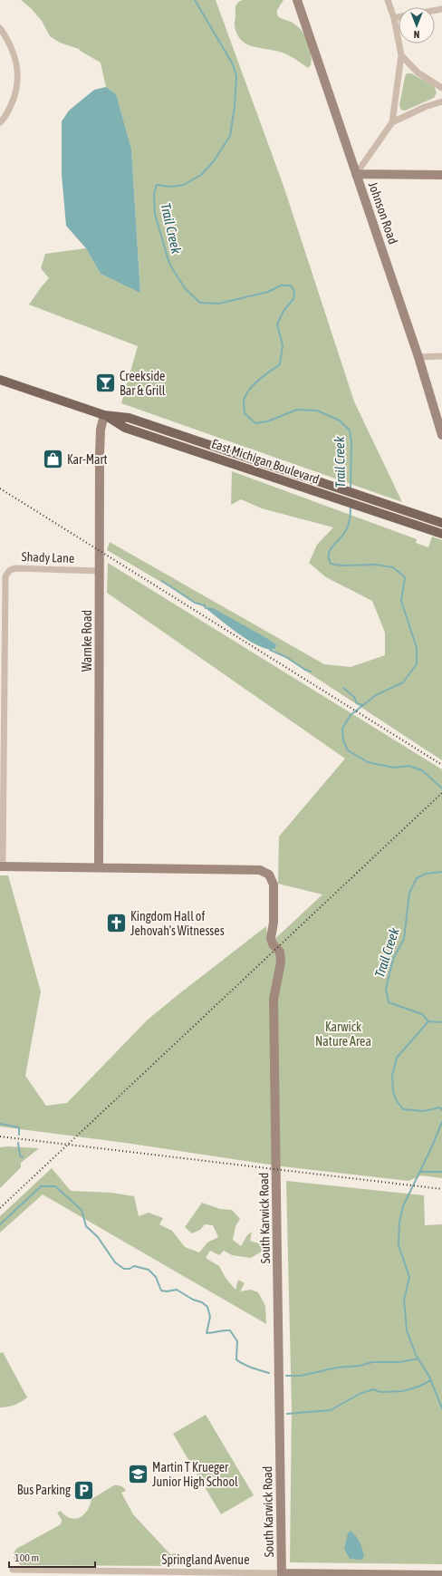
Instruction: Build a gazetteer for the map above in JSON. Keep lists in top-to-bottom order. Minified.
{"streets":{"main road":["East Michigan Boulevard"],"street":["Johnson Road","Shady Lane","Warnke Road","South Karwick Road","Springland Avenue"]},"crossings":[["East Michigan Boulevard","Warnke Road"],["Shady Lane","Warnke Road"],["Warnke Road","South Karwick Road"],["South Karwick Road","Springland Avenue"]],"water":["Trail Creek"],"parks":["Karwick Nature Area"],"places":{"bar":["Creekside Bar & Grill"],"shop":["Kar-Mart"],"church":["Kingdom Hall of Jehovah's Witnesses"],"school or university":["Martin T Krueger Junior High School"],"parking":["Bus Parking"]},"scale_bar":"100 m","north":"bottom"}
